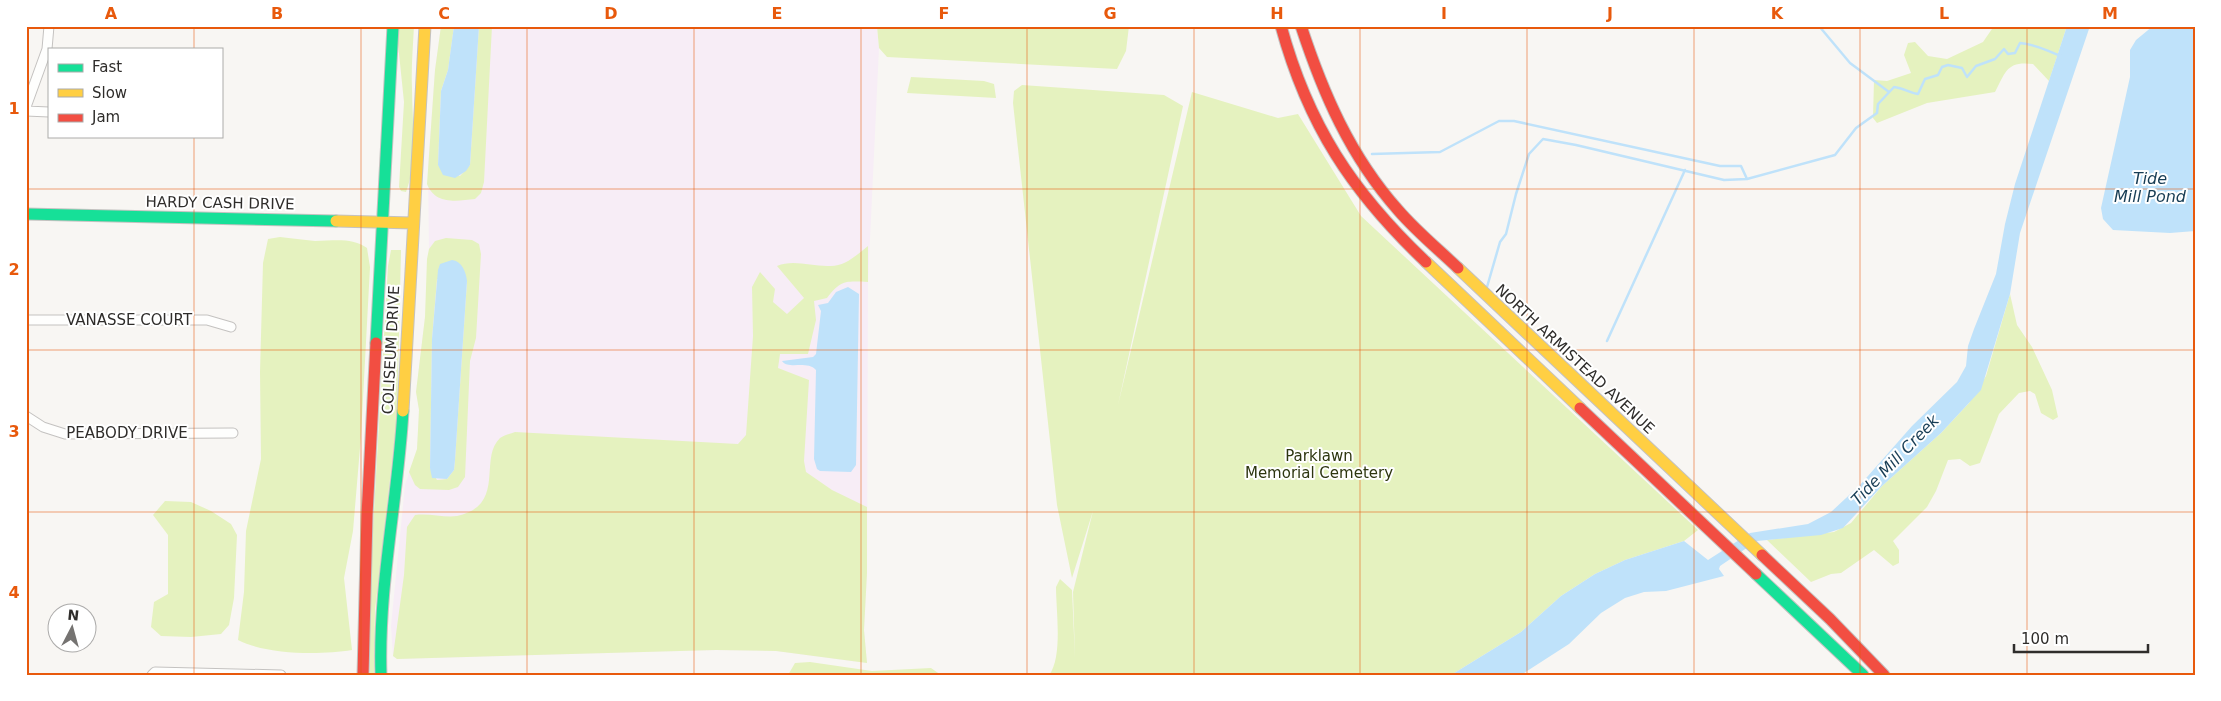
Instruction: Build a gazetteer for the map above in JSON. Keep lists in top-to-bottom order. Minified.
{"streets":{"street":["HARDY CASH DRIVE","VANASSE COURT","COLISEUM DRIVE","NORTH ARMISTEAD AVENUE","PEABODY DRIVE"]},"crossings":[["HARDY CASH DRIVE","COLISEUM DRIVE"]],"water":["Tide Mill Pond","Tide Mill Creek"],"parks":["Parklawn Memorial Cemetery"],"legend":["Fast","Slow","Jam"],"scale_bar":"100 m","north":"top","grid":{"columns":["A","B","C","D","E","F","G","H","I","J","K","L","M"],"rows":["1","2","3","4"]}}
